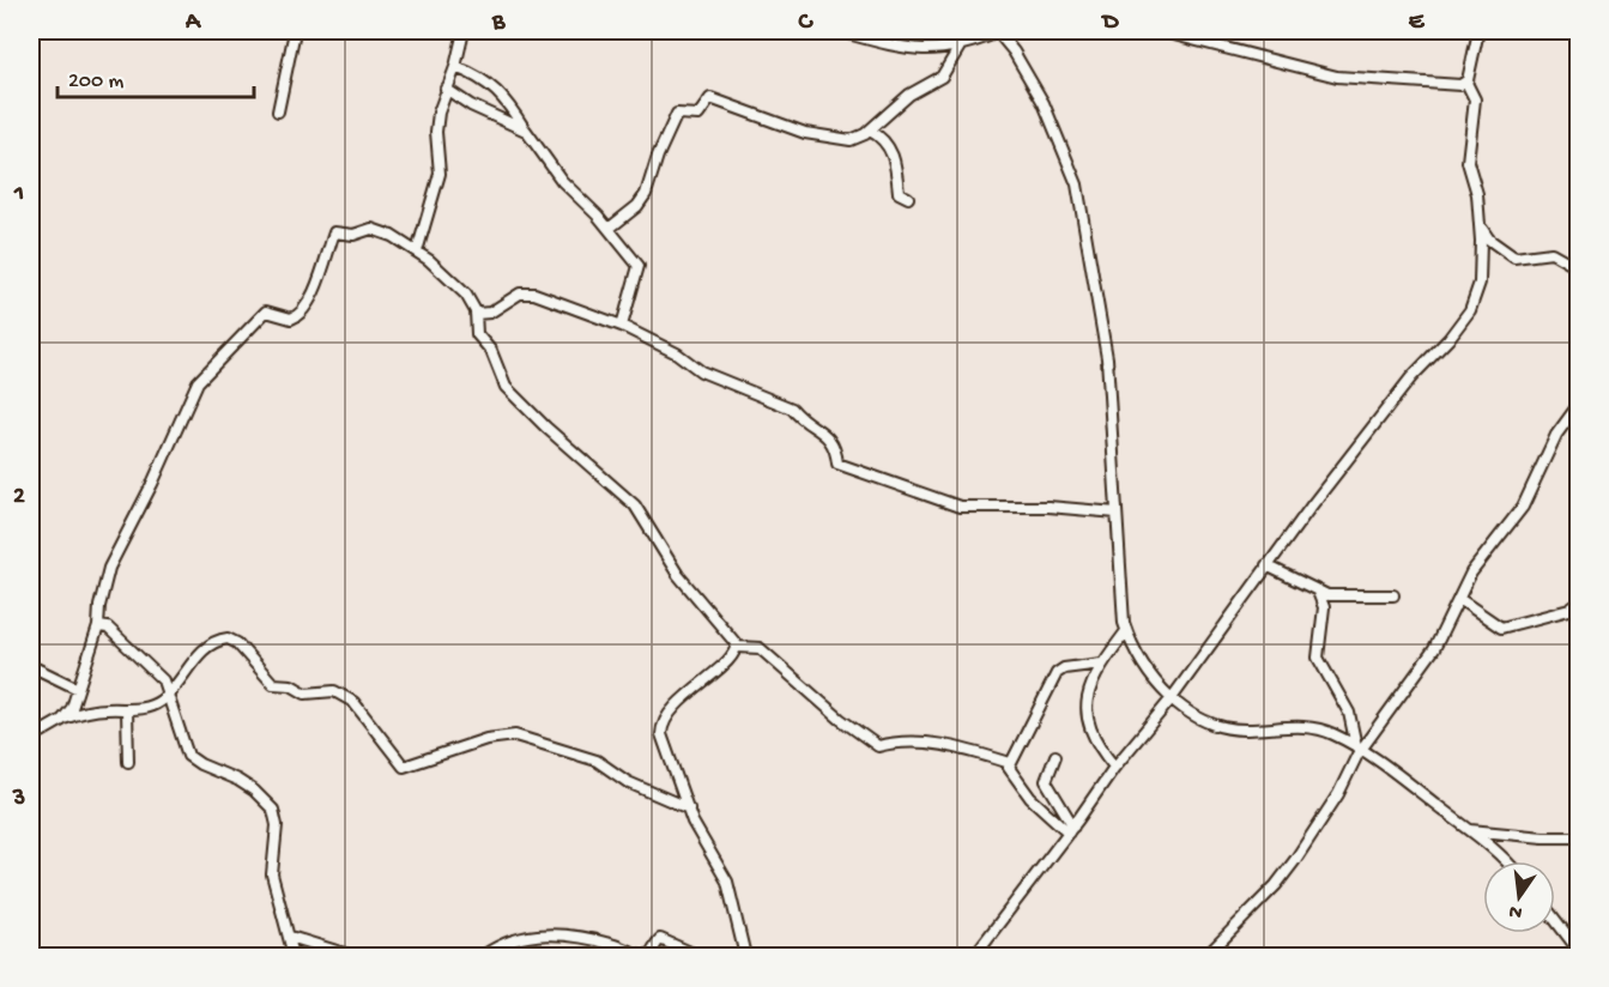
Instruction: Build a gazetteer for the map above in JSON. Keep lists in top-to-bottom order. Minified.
{"scale_bar":"200 m","north":"bottom","grid":{"columns":["A","B","C","D","E"],"rows":["1","2","3"]}}
